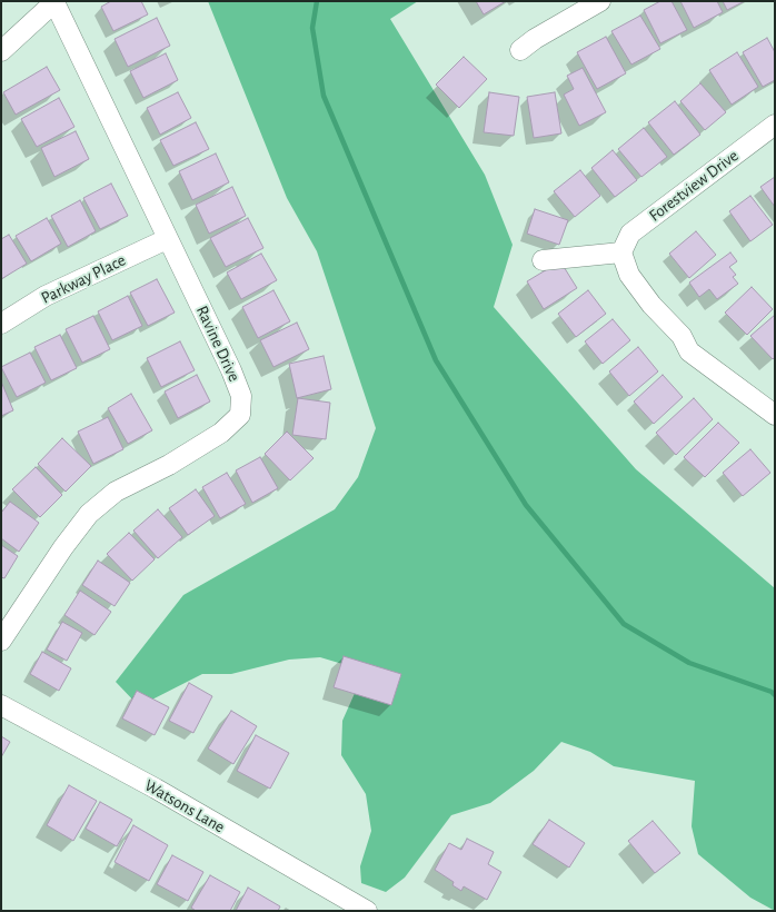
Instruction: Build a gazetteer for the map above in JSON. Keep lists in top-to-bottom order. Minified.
{"streets":{"street":["Forestview Drive","Parkway Place","Ravine Drive","Watsons Lane"]},"crossings":[["Parkway Place","Ravine Drive"]]}
